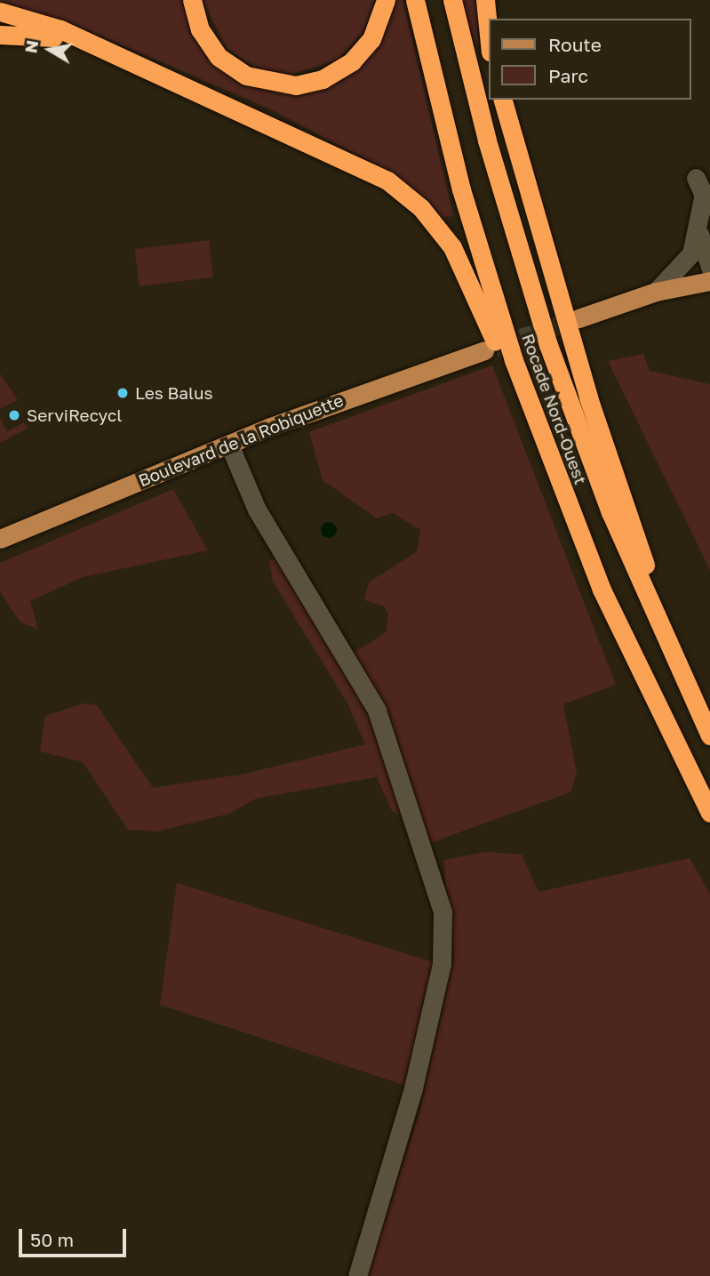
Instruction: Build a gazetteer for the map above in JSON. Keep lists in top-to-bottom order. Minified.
{"streets":{"highway":["Rocade Nord-Ouest"],"main road":["Boulevard de la Robiquette"]},"places":["Les Balus","ServiRecycl"],"legend":["Route","Parc"],"scale_bar":"50 m","north":"left"}
